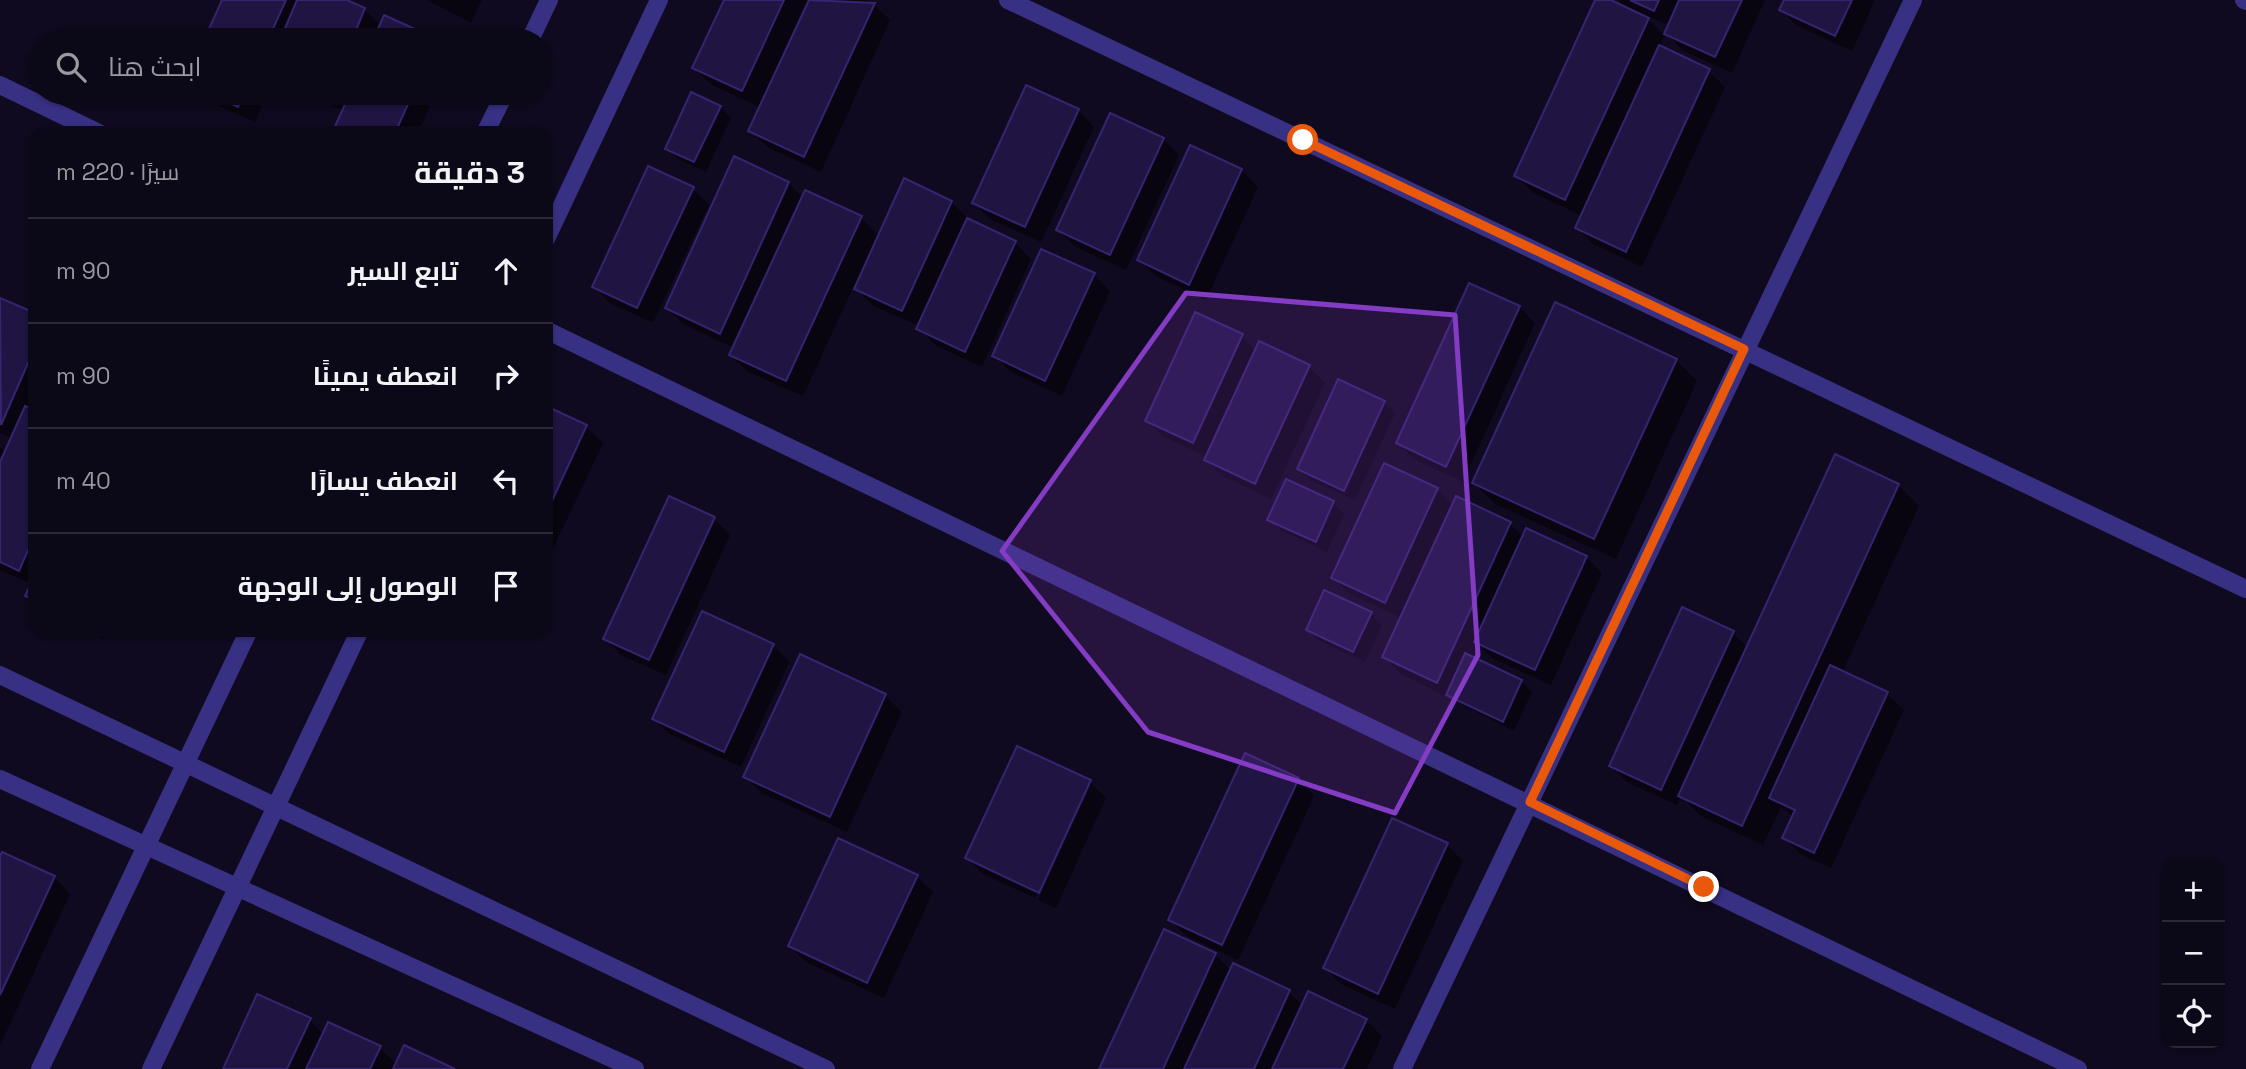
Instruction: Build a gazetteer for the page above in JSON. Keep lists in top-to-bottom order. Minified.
{"page":{"search":"ابحث هنا","heading":["3 دقيقة","سيرًا · 220 m"],"list":[["تابع السير","90 m"],["انعطف يمينًا","90 m"],["انعطف يسارًا","40 m"],"الوصول إلى الوجهة"],"map_buttons":["+","−"]}}
